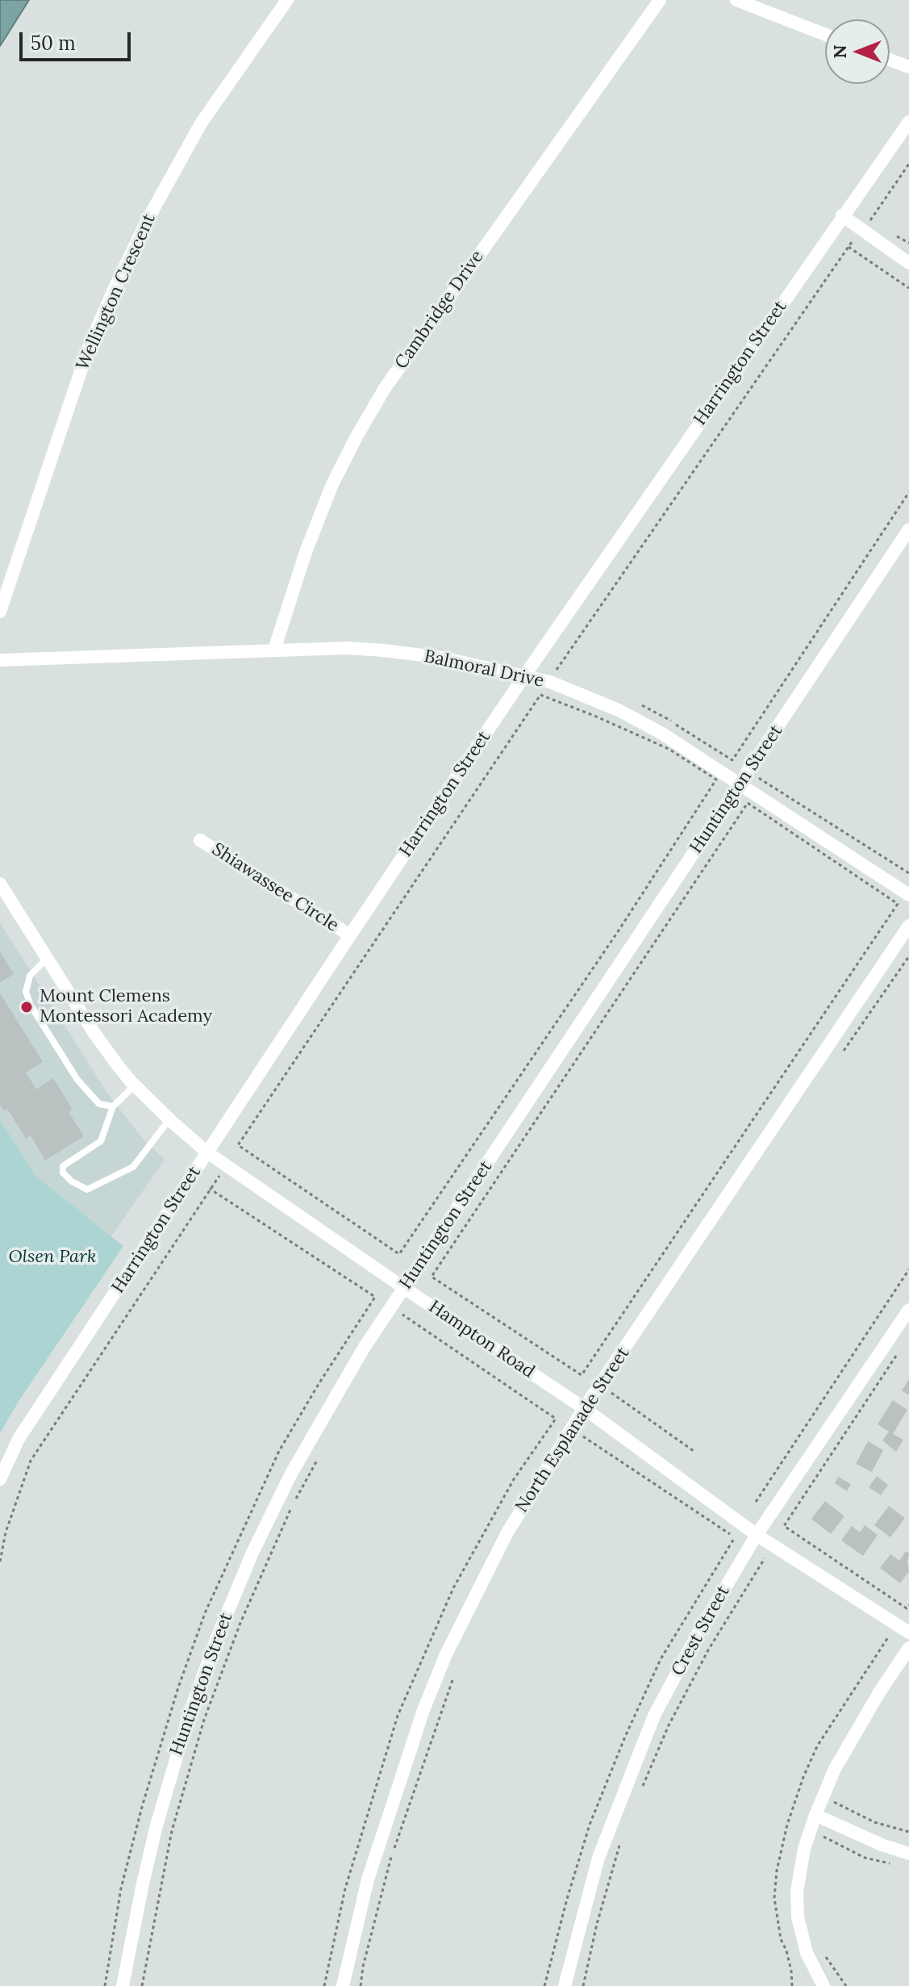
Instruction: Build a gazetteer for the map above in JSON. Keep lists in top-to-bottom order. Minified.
{"streets":{"street":["Wellington Crescent","Cambridge Drive","Harrington Street","Balmoral Drive","Huntington Street","Shiawassee Circle","Hampton Road","North Esplanade Street","Crest Street"]},"crossings":[["Cambridge Drive","Balmoral Drive"],["Harrington Street","Balmoral Drive"],["Harrington Street","Shiawassee Circle"],["Harrington Street","Hampton Road"],["Balmoral Drive","Huntington Street"],["Huntington Street","Hampton Road"],["Hampton Road","North Esplanade Street"],["Hampton Road","Crest Street"]],"parks":["Olsen Park"],"places":["Mount Clemens Montessori Academy"],"scale_bar":"50 m","north":"left"}
